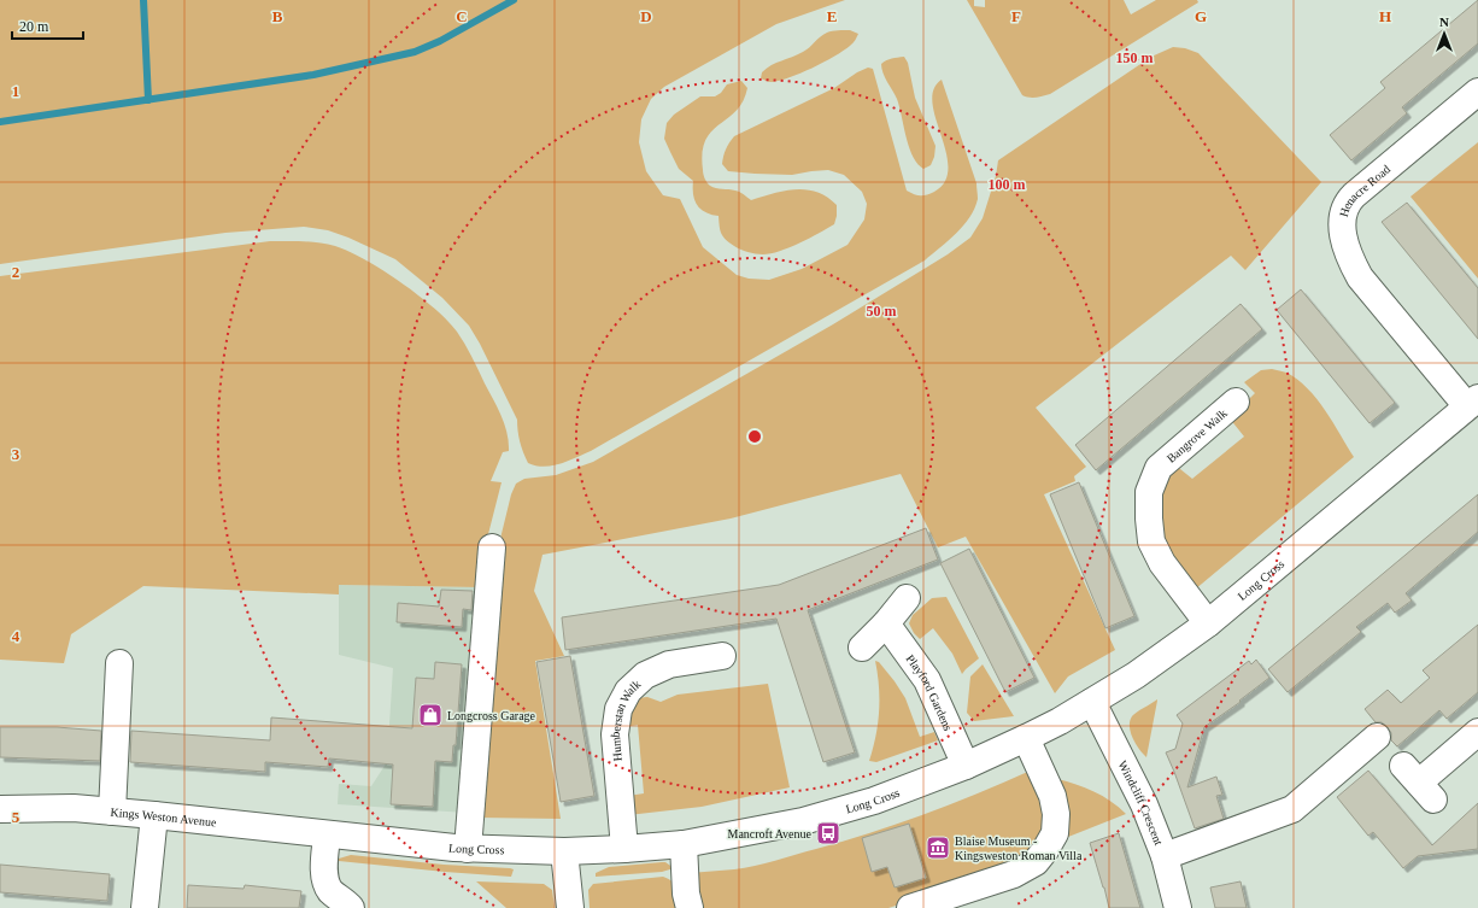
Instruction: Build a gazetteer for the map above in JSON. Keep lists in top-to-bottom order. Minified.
{"streets":{"street":["Henacre Road","Bangrove Walk","Long Cross","Playford Gardens","Humberstan Walk","Windcliff Crescent","Kings Weston Avenue"]},"crossings":[["Henacre Road","Long Cross"],["Bangrove Walk","Long Cross"],["Long Cross","Playford Gardens"],["Long Cross","Humberstan Walk"],["Long Cross","Windcliff Crescent"],["Long Cross","Kings Weston Avenue"]],"places":{"shop":["Longcross Garage"],"bus stop":["Mancroft Avenue"],"museum":["Blaise Museum - Kingsweston Roman Villa"]},"scale_bar":"20 m","north":"top","grid":{"columns":["B","C","D","E","F","G","H"],"rows":["1","2","3","4","5"]},"rings":["150 m","100 m","50 m"]}
